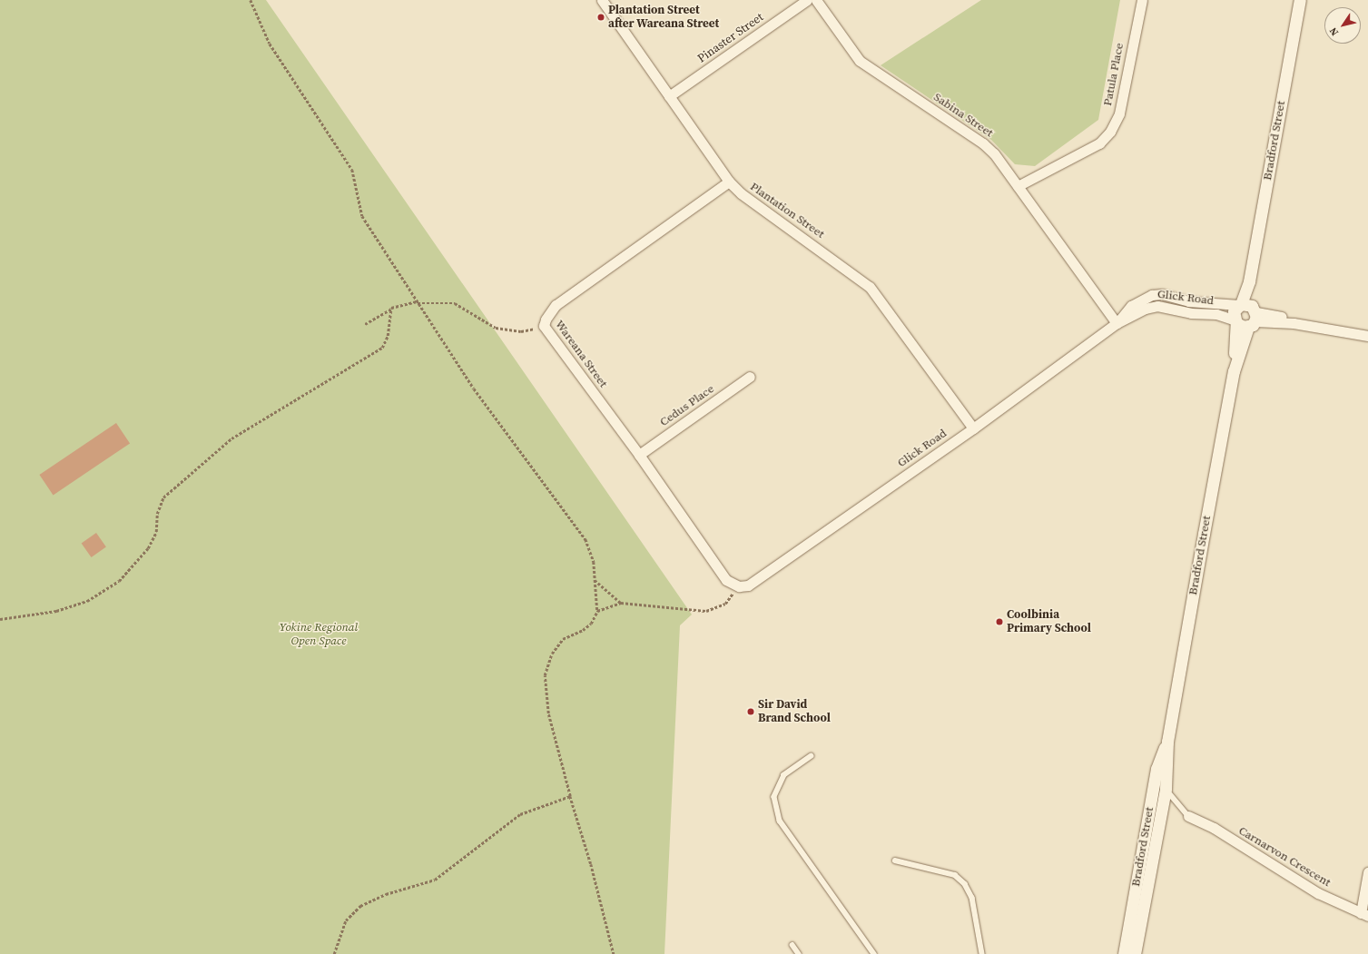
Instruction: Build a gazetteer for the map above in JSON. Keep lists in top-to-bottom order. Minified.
{"streets":{"street":["Pinaster Street","Patula Place","Sabina Street","Bradford Street","Plantation Street","Glick Road","Wareana Street","Cedus Place","Carnarvon Crescent"]},"crossings":[["Pinaster Street","Plantation Street"],["Patula Place","Sabina Street"],["Sabina Street","Glick Road"],["Bradford Street","Glick Road"],["Plantation Street","Glick Road"],["Plantation Street","Wareana Street"],["Glick Road","Wareana Street"],["Wareana Street","Cedus Place"]],"parks":["Yokine Regional Open Space"],"places":["Plantation Street after Wareana Street","Coolbinia Primary School","Sir David Brand School"],"north":"bottom left"}
